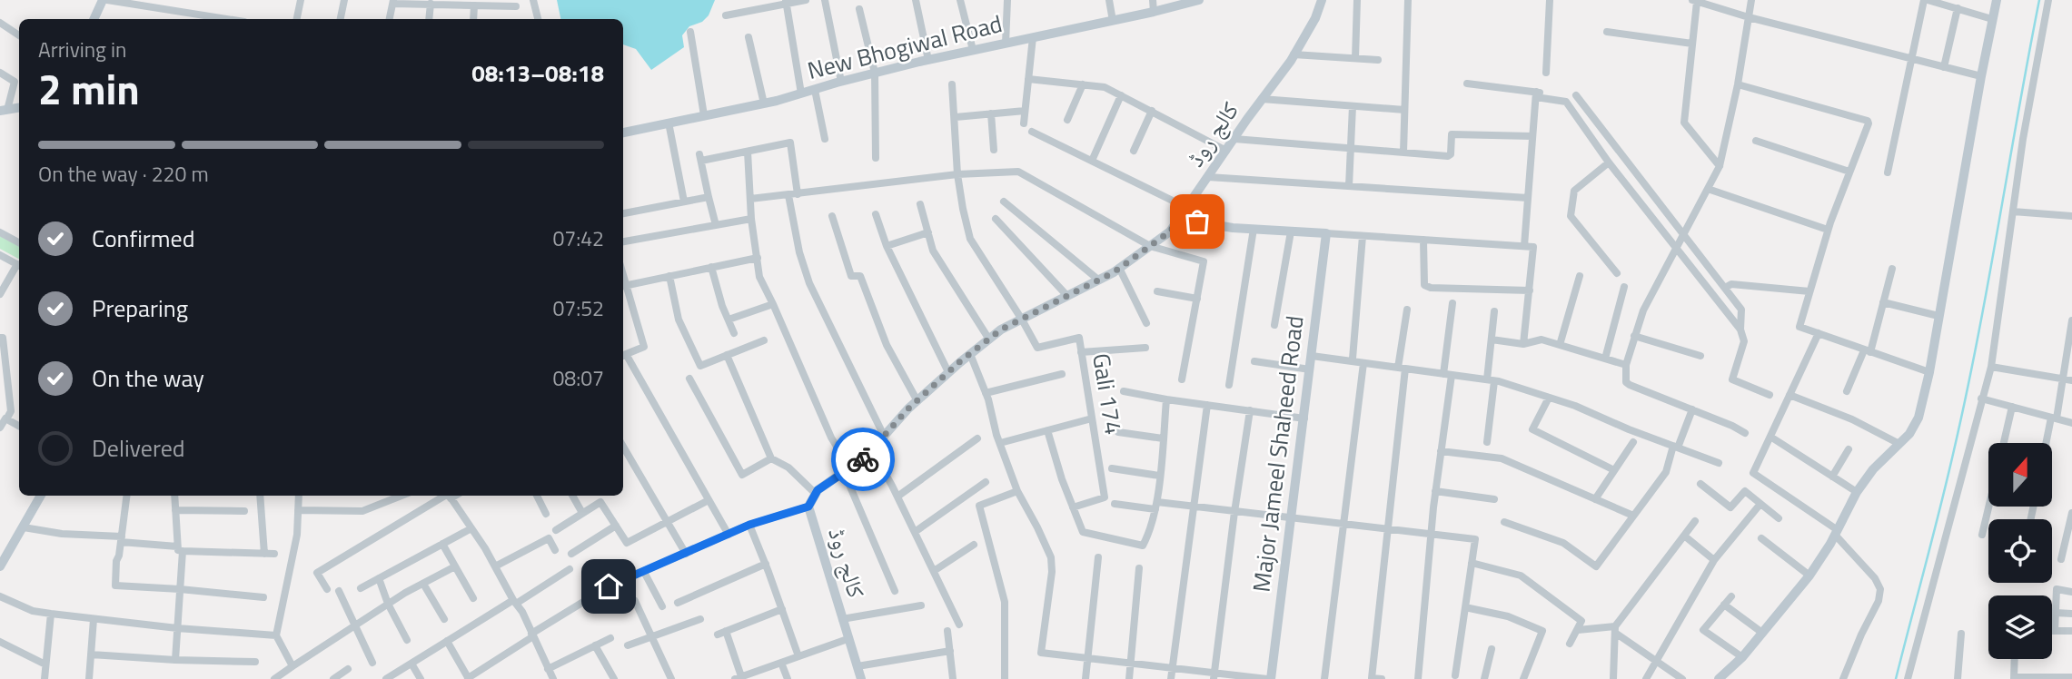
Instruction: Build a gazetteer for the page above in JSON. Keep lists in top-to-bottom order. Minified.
{"streets":{"street":["New Bhogiwal Road","کالج روڈ","Gali 174","Major Jameel Shaheed Road"]},"crossings":[["کالج روڈ","Gali 174"]],"north":"top","page":{"heading":["2 min","Arriving in","08:13–08:18"],"bar":"On the way · 220 m","list":[["Confirmed","07:42"],["Preparing","07:52"],["On the way","08:07"],"Delivered"]}}
